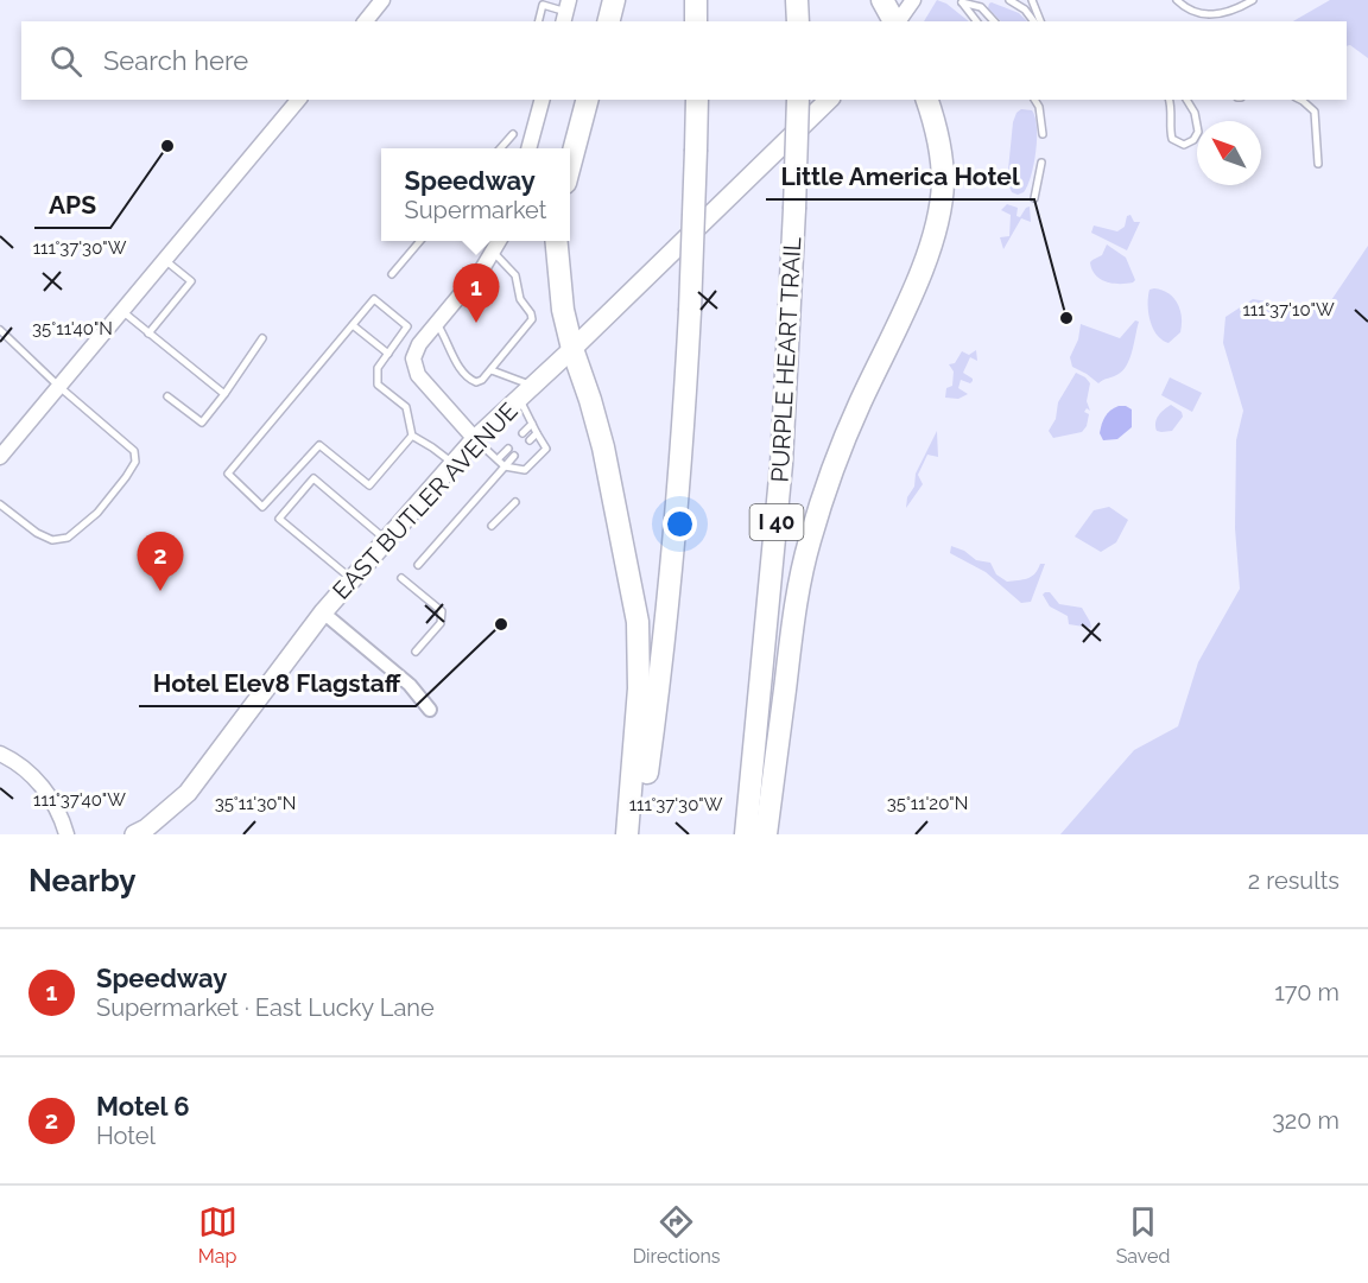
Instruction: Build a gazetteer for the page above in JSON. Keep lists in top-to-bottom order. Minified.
{"streets":{"highway":["PURPLE HEART TRAIL","I 40"],"main road":["EAST BUTLER AVENUE"]},"places":["APS","Little America Hotel","Hotel Elev8 Flagstaff"],"north":"top left","page":{"search":"Search here","popup":["Speedway","Supermarket"],"pins":["1","2"],"heading":["Nearby","2 results"],"list":[{"mark":"1","name":"Speedway","note":"Supermarket · East Lucky Lane","value":"170 m"},{"mark":"2","name":"Motel 6","note":"Hotel","value":"320 m"}],"nav":["Map","Directions","Saved"]},"coordinates":["111°37'30\"W","111°37'10\"W","35°11'40\"N","111°37'40\"W","35°11'30\"N","35°11'20\"N"]}
